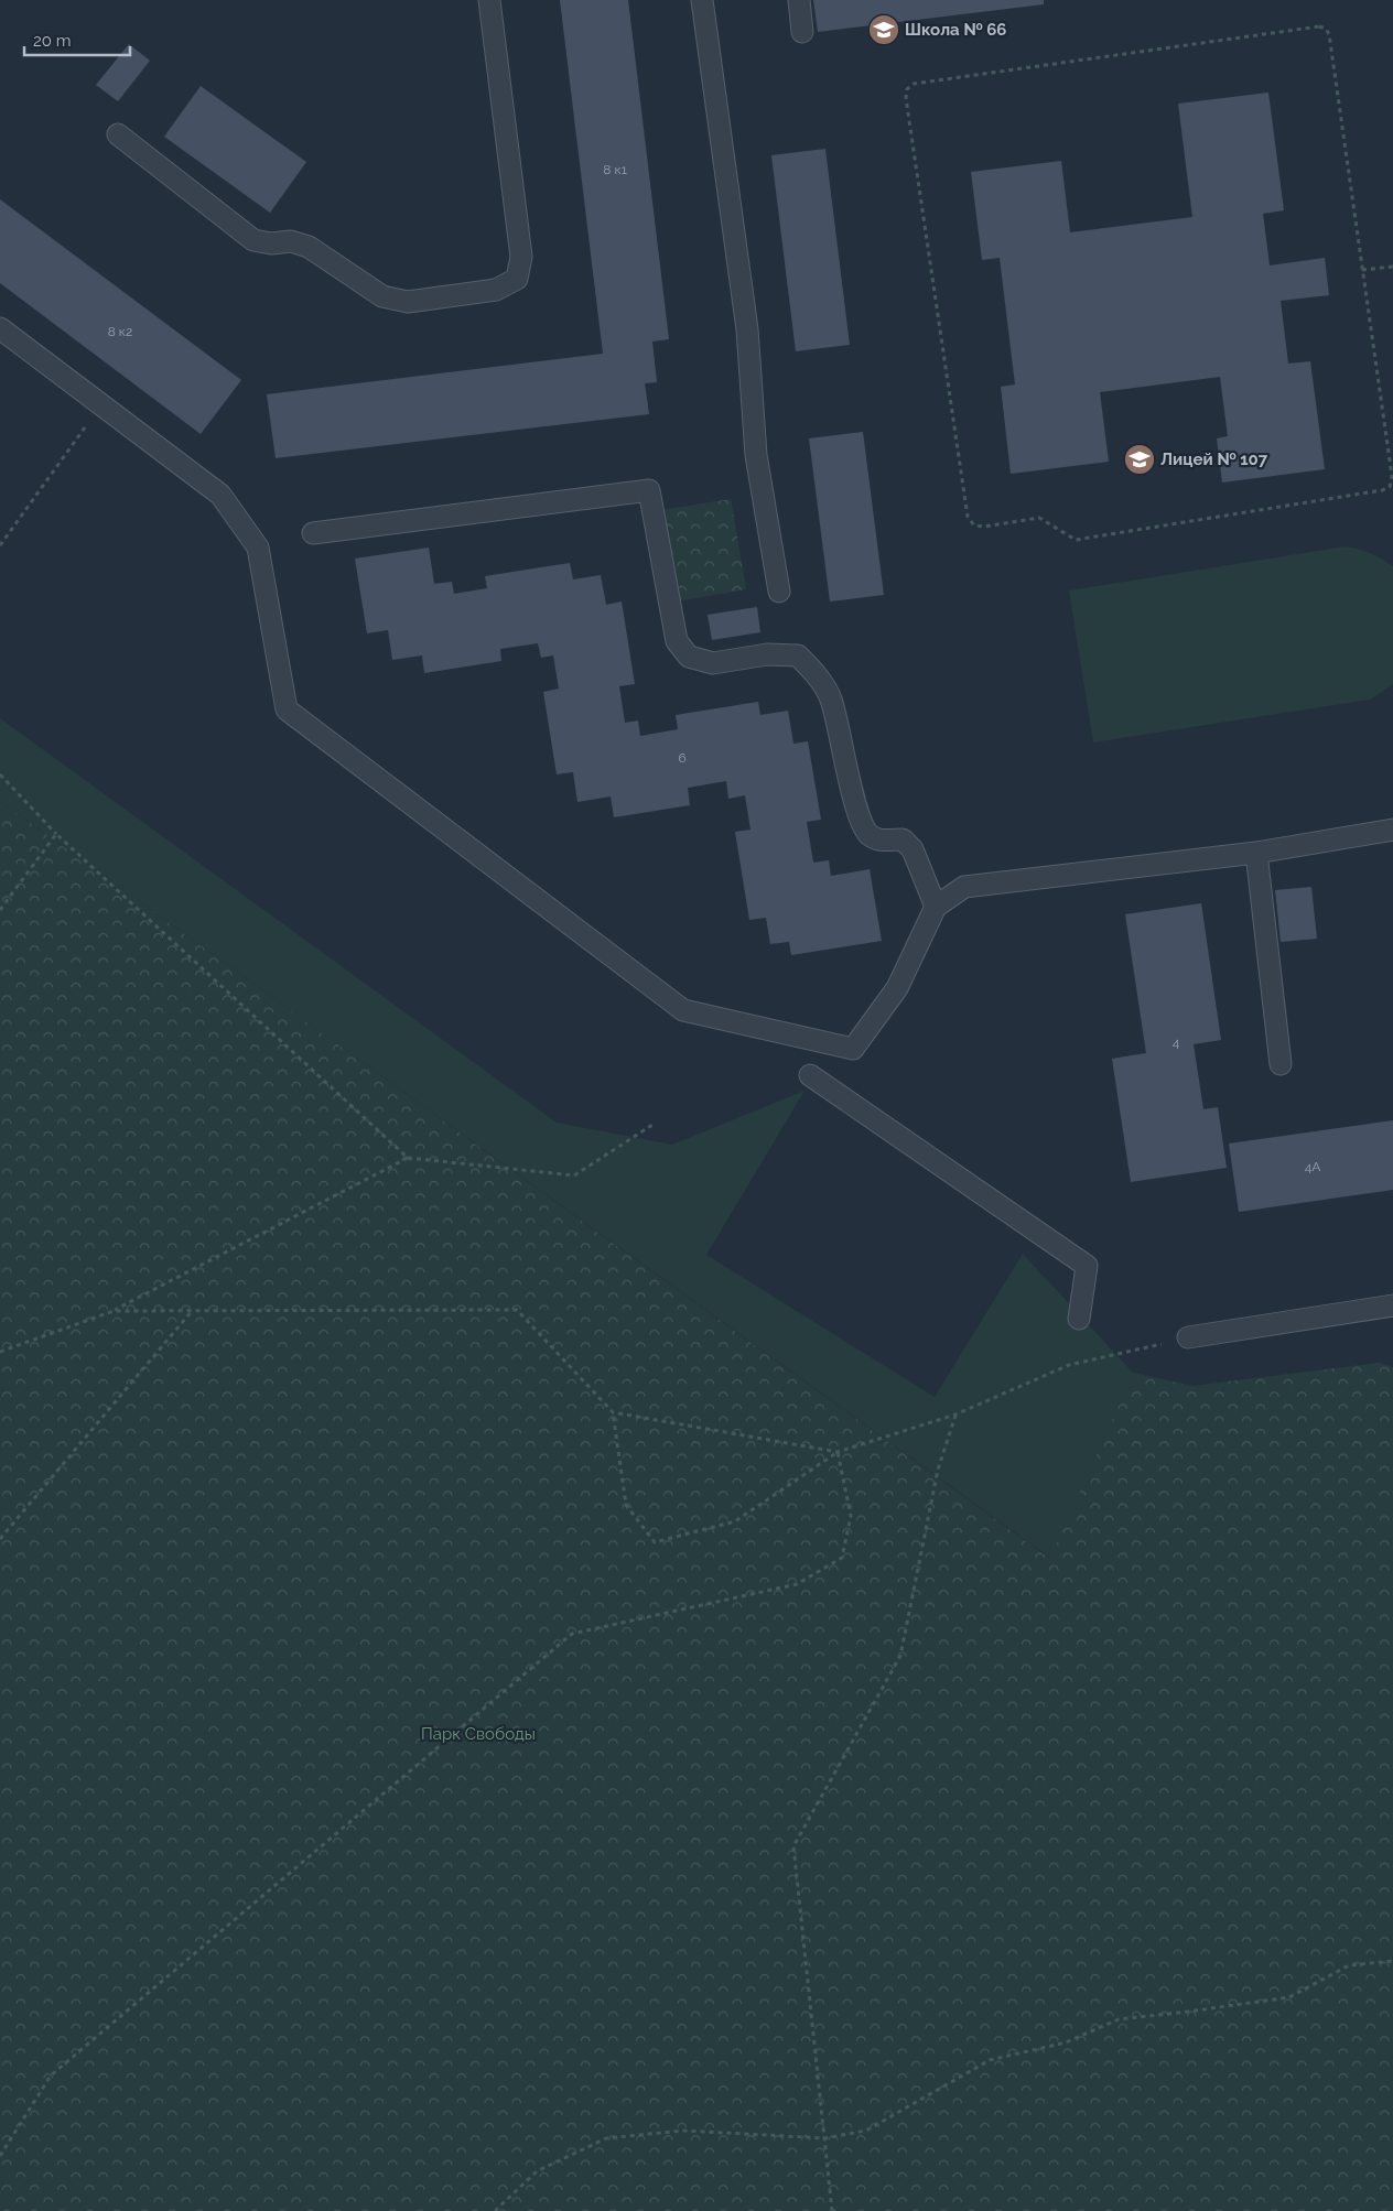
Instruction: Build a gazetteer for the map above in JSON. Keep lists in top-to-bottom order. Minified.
{"parks":["Парк Свободы"],"places":{"school or university":["Школа № 66","Лицей № 107"]},"house_numbers":["8 к1","8 к2","6","4","4А"],"scale_bar":"20 m"}
